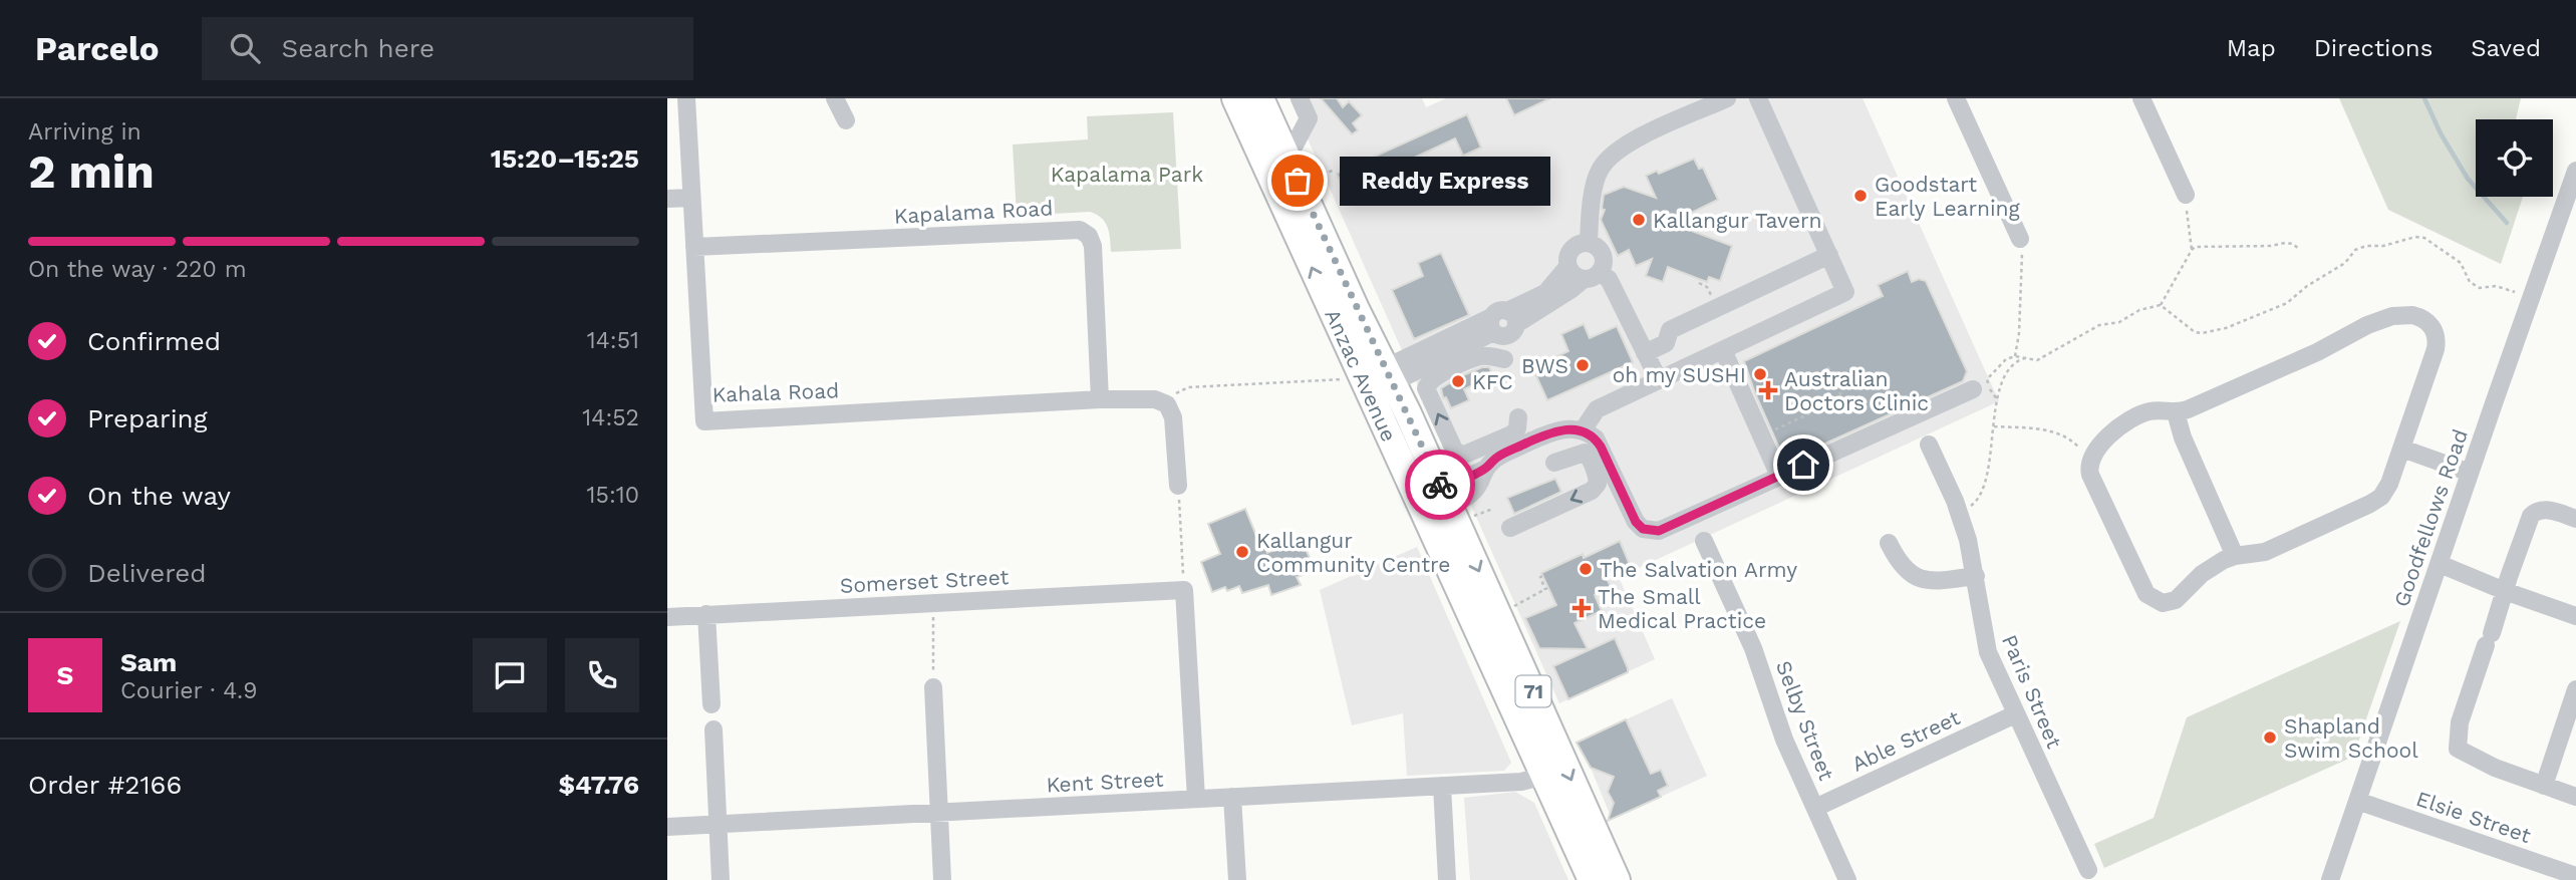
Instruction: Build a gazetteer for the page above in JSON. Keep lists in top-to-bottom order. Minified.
{"streets":{"highway":["Anzac Avenue","71"],"street":["Kapalama Road","Kahala Road","Goodfellows Road","Somerset Street","Paris Street","Selby Street","Able Street","Kent Street","Elsie Street"]},"crossings":[["Kapalama Road","Kahala Road"],["Anzac Avenue","Kent Street"],["Goodfellows Road","Elsie Street"],["Paris Street","Able Street"],["Selby Street","Able Street"]],"parks":["Kapalama Park"],"places":{"other":["Reddy Express","Goodstart Early Learning","Kallangur Tavern","BWS","oh my SUSHI","KFC","Kallangur Community Centre","The Salvation Army","Shapland Swim School"],"health":["Australian Doctors Clinic","The Small Medical Practice"]},"page":{"header":"Parcelo","search":"Search here","nav":["Map","Directions","Saved"],"heading":["2 min","Arriving in","15:20–15:25"],"panel":["Sam","Courier · 4.9","Order #2166","$47.76"],"bubble":"Reddy Express","bar":"On the way · 220 m","list":[["Confirmed","14:51"],["Preparing","14:52"],["On the way","15:10"],"Delivered"],"round":"S"}}
